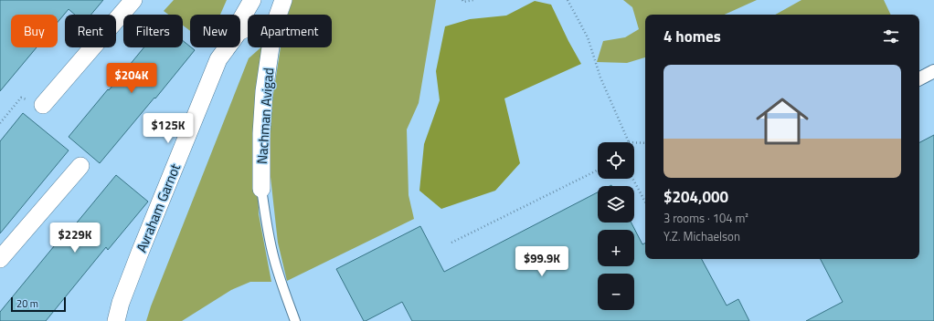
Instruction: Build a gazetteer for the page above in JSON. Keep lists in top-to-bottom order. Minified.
{"streets":{"street":["Nachman Avigad","Avraham Garnot"]},"scale_bar":"20 m","page":{"chip":["Buy","Rent","Filters","New","Apartment"],"heading":"4 homes","list":[{"name":"$204,000","note":"3 rooms · 104 m² · Y.Z. Michaelson"}],"price":["$204K","$125K","$229K","$99.9K"],"map_buttons":["+","−"],"scale":"20 m"}}
